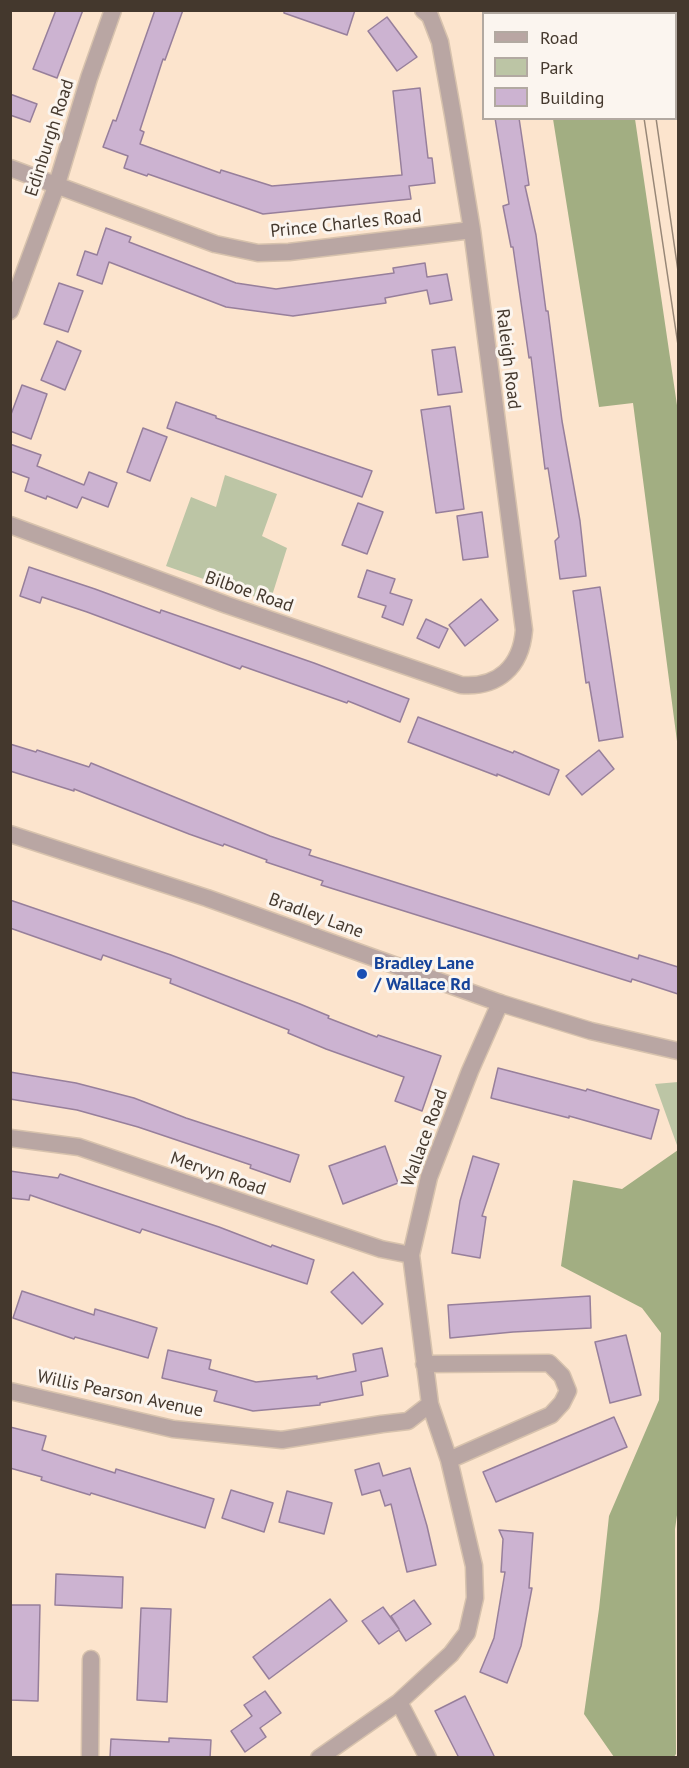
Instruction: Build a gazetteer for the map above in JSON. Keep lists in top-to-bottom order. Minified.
{"streets":{"street":["Edinburgh Road","Prince Charles Road","Raleigh Road","Bilboe Road","Bradley Lane","Wallace Road","Mervyn Road","Willis Pearson Avenue"]},"crossings":[["Edinburgh Road","Prince Charles Road"],["Prince Charles Road","Raleigh Road"],["Raleigh Road","Bilboe Road"],["Bradley Lane","Wallace Road"],["Wallace Road","Mervyn Road"],["Wallace Road","Willis Pearson Avenue"]],"places":["Bradley Lane / Wallace Rd"],"legend":["Road","Park","Building"]}
